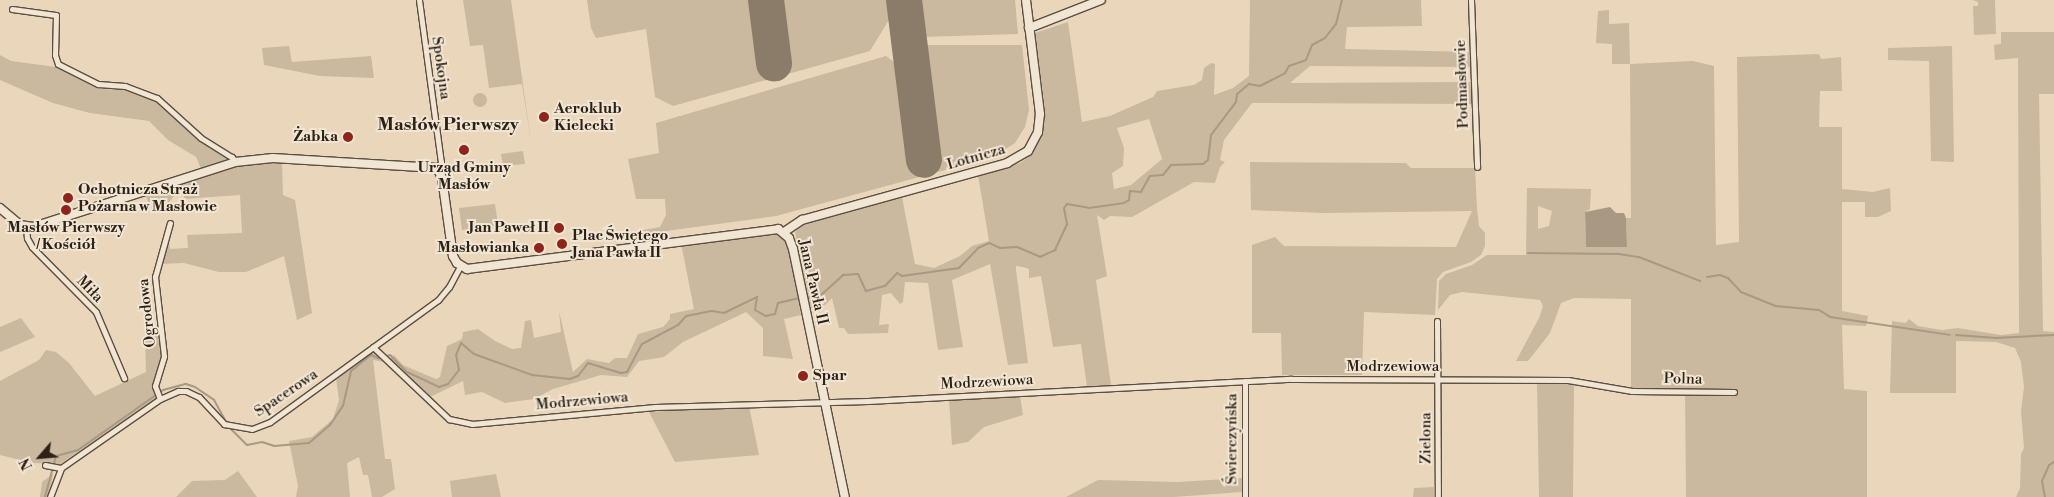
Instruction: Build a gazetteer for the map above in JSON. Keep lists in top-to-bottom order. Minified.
{"streets":{"street":["Spokojna","Podmasłowie","Lotnicza","Jana Pawła II","Miła","Ogrodowa","Modrzewiowa","Polna","Spacerowa","Zielona","Świerczyńska"]},"crossings":[["Lotnicza","Jana Pawła II"],["Jana Pawła II","Modrzewiowa"],["Jana Pawła II","Spacerowa"],["Ogrodowa","Spacerowa"],["Modrzewiowa","Polna"],["Modrzewiowa","Spacerowa"],["Modrzewiowa","Zielona"],["Modrzewiowa","Świerczyńska"]],"districts":["Masłów Pierwszy"],"places":["Aeroklub Kielecki","Żabka","Urząd Gminy Masłów","Ochotnicza Straż Pożarna w Masłowie","Masłów Pierwszy / Kościół","Jan Paweł II","Plac Świętego Jana Pawła II","Masłowianka","Spar"],"north":"bottom left"}
